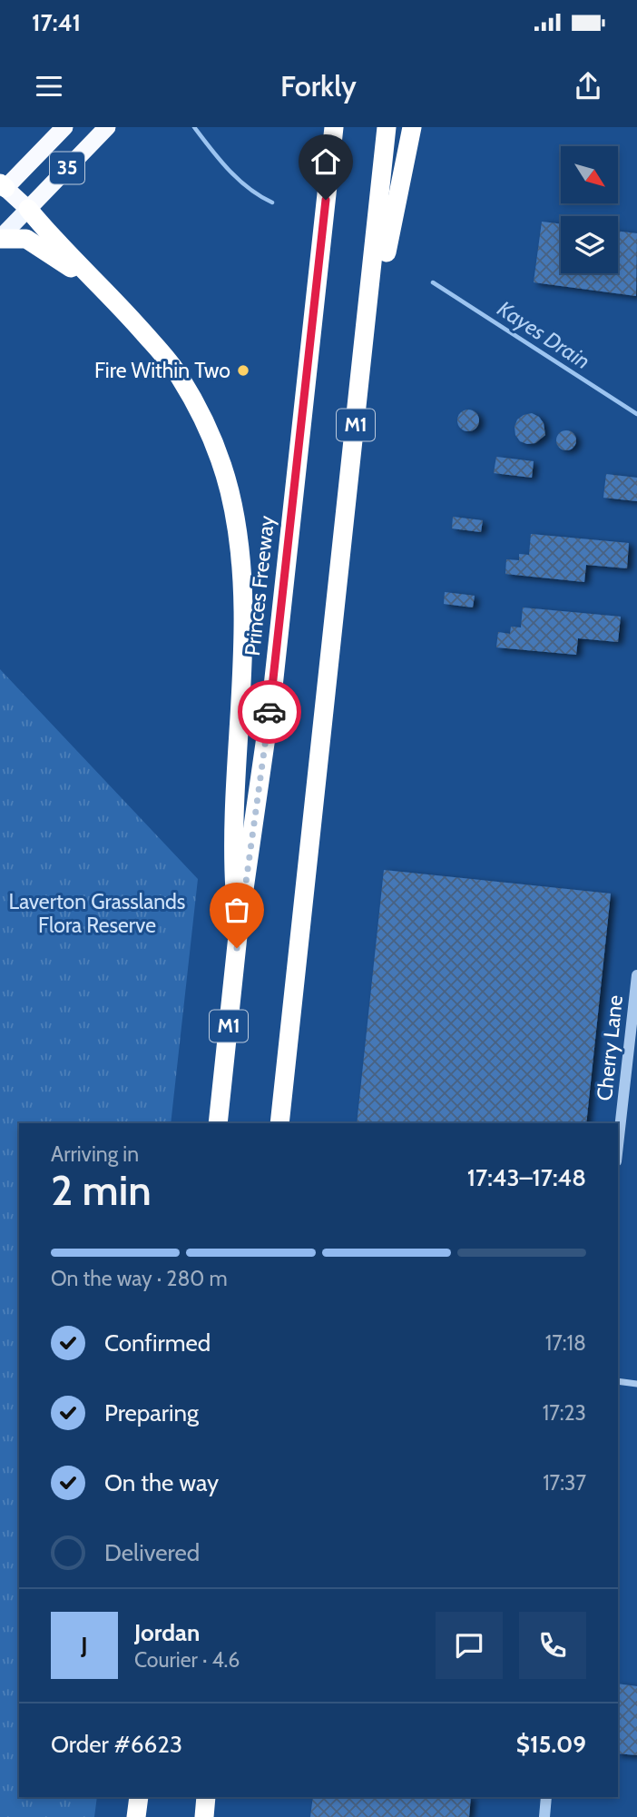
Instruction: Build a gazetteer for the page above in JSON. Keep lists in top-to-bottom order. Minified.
{"streets":{"highway":["35","M1","Princes Freeway"],"street":["Cherry Lane"]},"water":["Kayes Drain"],"parks":["Laverton Grasslands Flora Reserve"],"places":["Fire Within Two"],"north":"bottom right","page":{"status":"17:41","header":"Forkly","heading":["2 min","Arriving in","17:43–17:48"],"panel":["Jordan","Courier · 4.6","Order #6623","$15.09"],"bar":"On the way · 280 m","list":[["Confirmed","17:18"],["Preparing","17:23"],["On the way","17:37"],"Delivered"],"round":"J"}}
